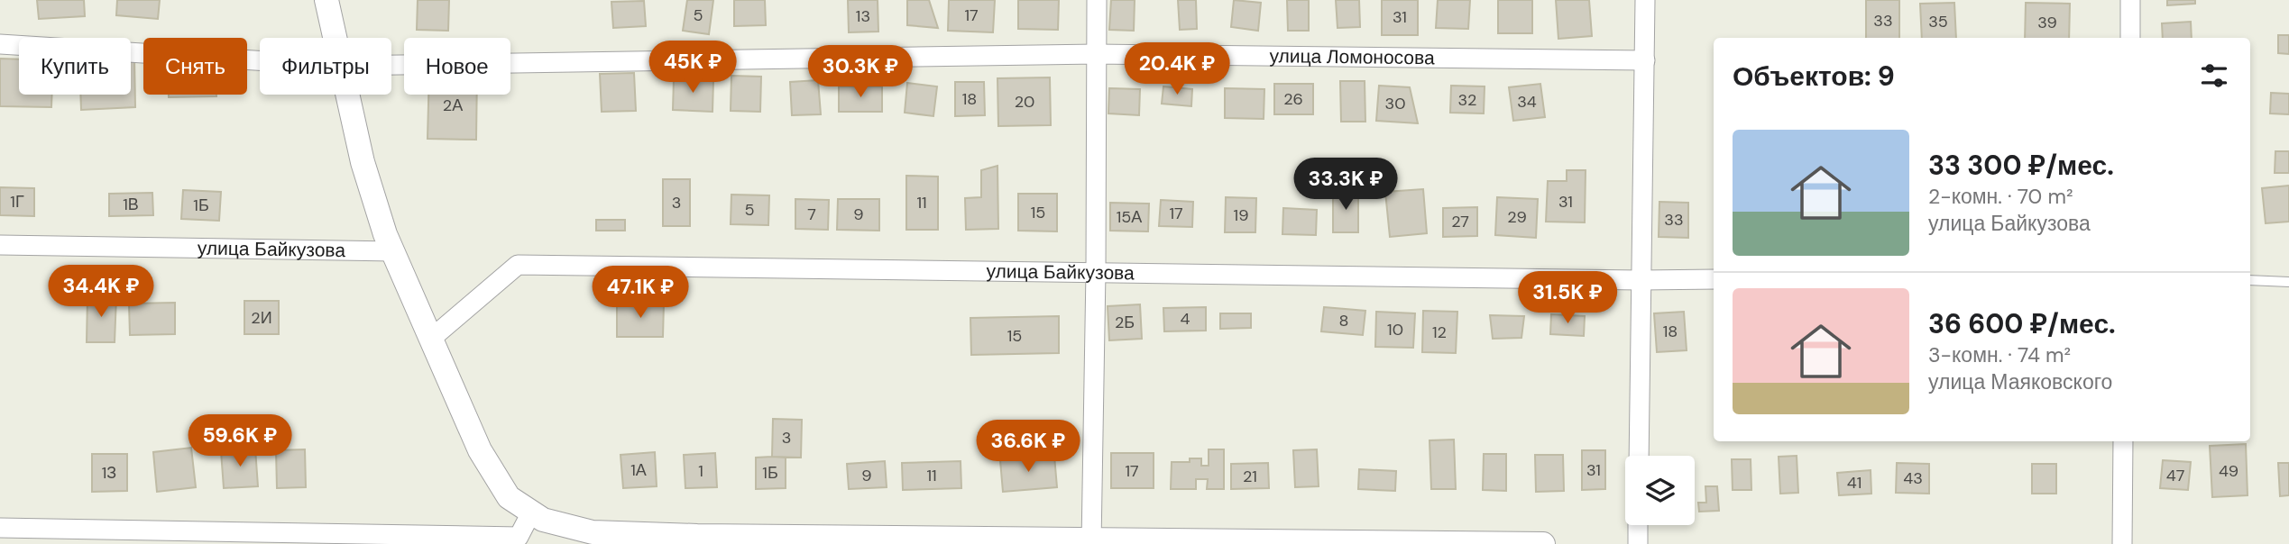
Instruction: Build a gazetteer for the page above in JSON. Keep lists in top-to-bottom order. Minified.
{"streets":{"street":["улица Ломоносова","улица Байкузова"]},"house_numbers":["5","17","13","31","33","35","39","18","26","32","20","34","30","2А","1Г","31","3","11","1В","1Б","5","15","17","7","9","19","15А","29","33","27","2И","4","8","2Б","10","18","12","15","3","1А","31","1","17","49","1З","1Б","9","11","47","21","43","41"],"page":{"chip":["Купить","Снять","Фильтры","Новое"],"heading":"Объектов: 9","price":["45K ₽","20.4K ₽","30.3K ₽","33.3K ₽","34.4K ₽","47.1K ₽","31.5K ₽","59.6K ₽","36.6K ₽"],"list":[{"name":"33 300 ₽/мес.","note":"2-комн. · 70 m² · улица Байкузова"},{"name":"36 600 ₽/мес.","note":"3-комн. · 74 m² · улица Маяковского"}]}}
